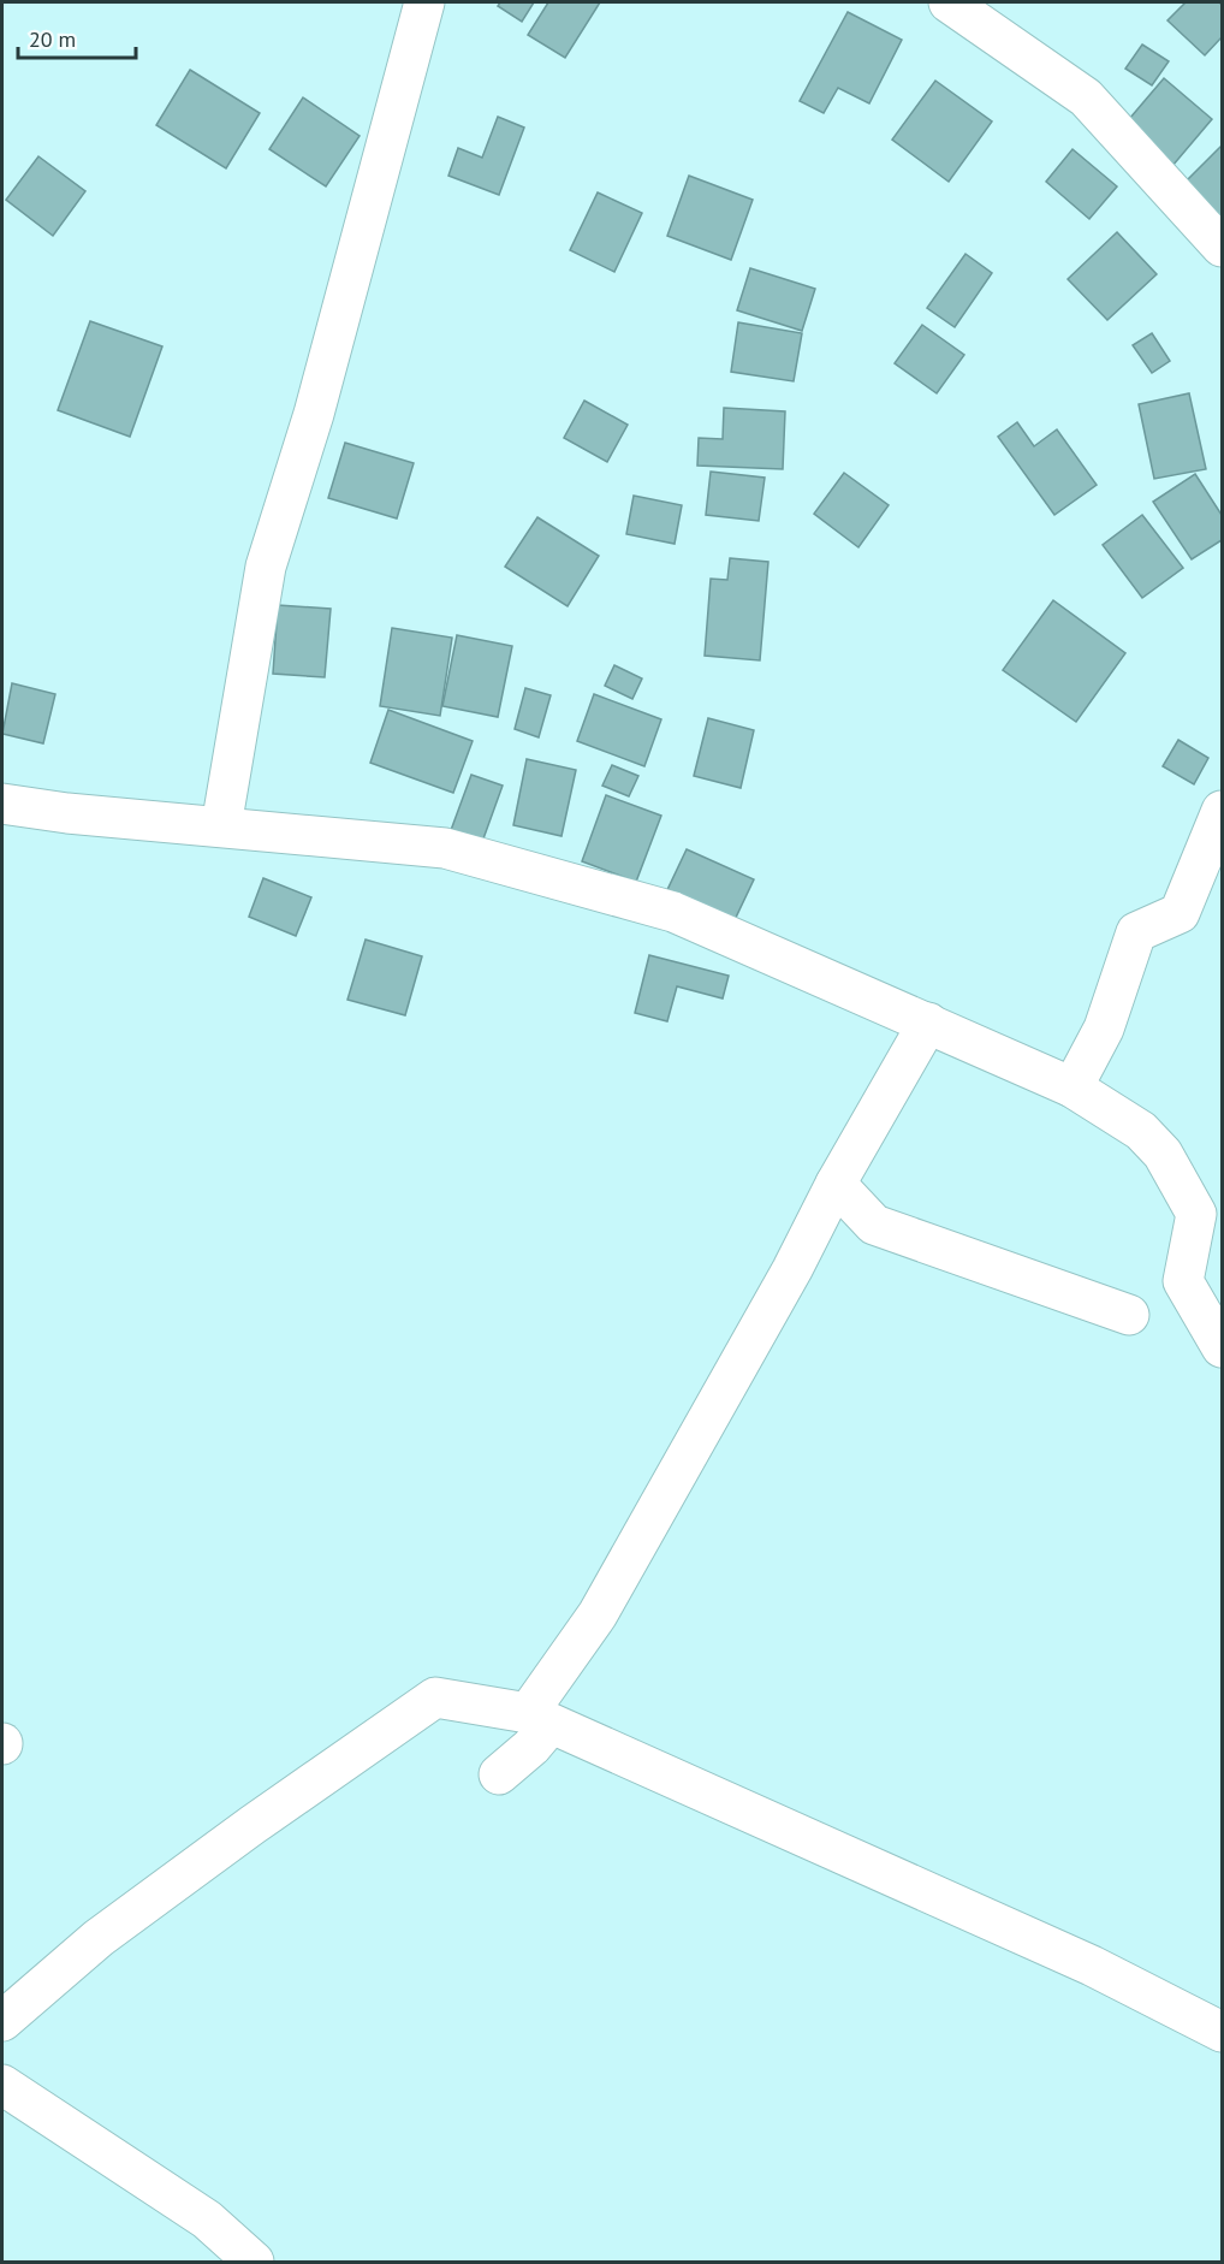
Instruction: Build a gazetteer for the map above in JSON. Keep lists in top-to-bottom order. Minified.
{"scale_bar":"20 m"}
